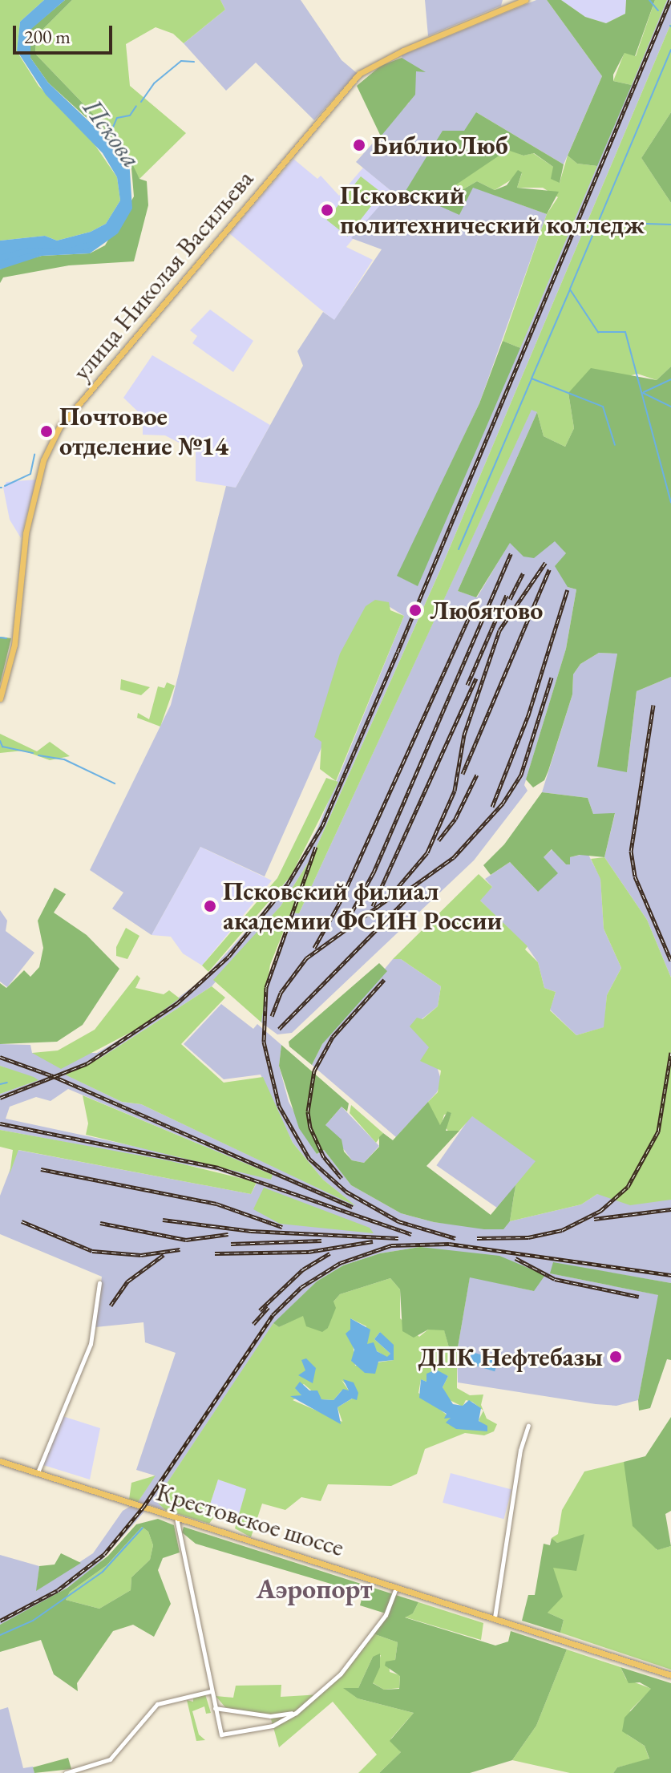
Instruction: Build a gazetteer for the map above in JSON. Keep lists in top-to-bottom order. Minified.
{"streets":{"main road":["улица Николая Васильева","Крестовское шоссе"]},"districts":["Аэропорт"],"water":["Пскова"],"places":["БиблиоЛюб","Псковский политехнический колледж","Почтовое отделение №14","Любятово","Псковский филиал академии ФСИН России","ДПК Нефтебазы"],"scale_bar":"200 m"}
